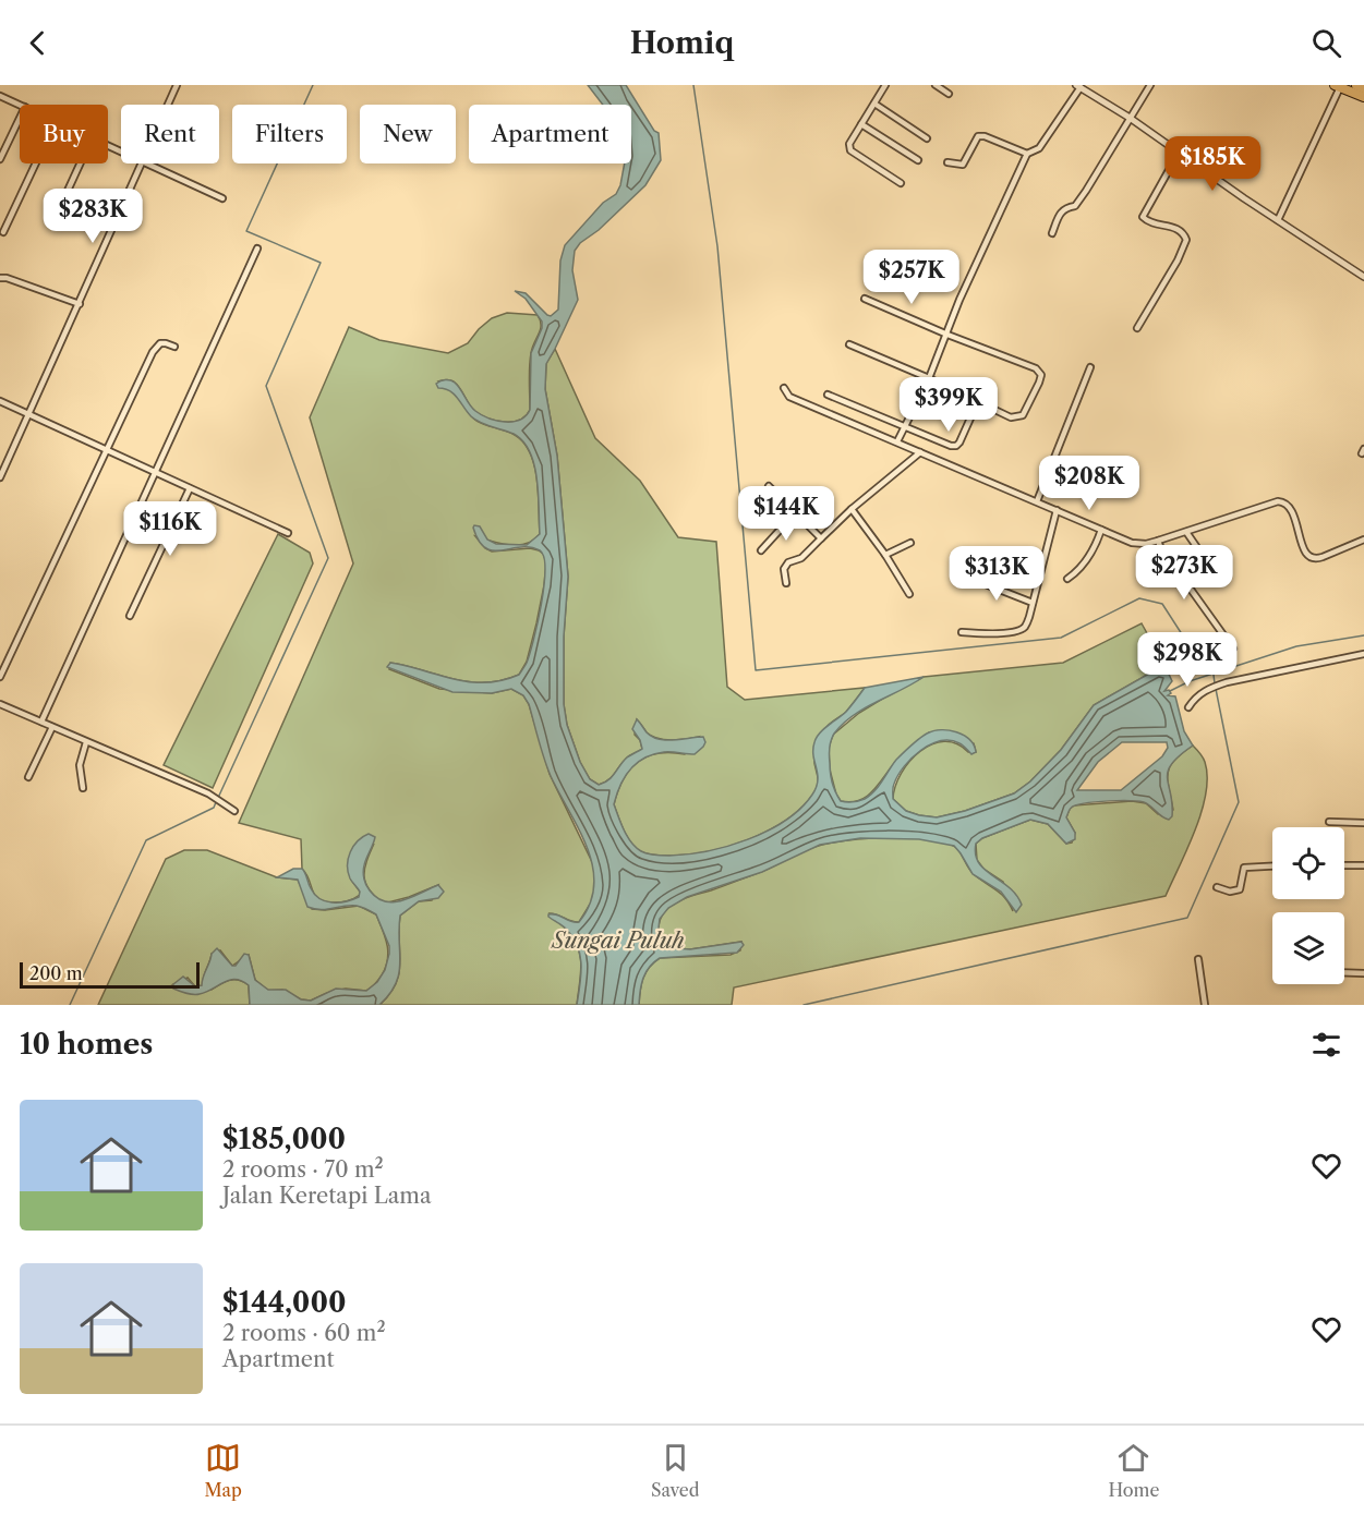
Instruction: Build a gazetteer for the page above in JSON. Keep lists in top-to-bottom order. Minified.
{"water":["Sungai Puluh"],"scale_bar":"200 m","page":{"header":"Homiq","chip":["Buy","Rent","Filters","New","Apartment"],"price":["$185K","$283K","$257K","$399K","$208K","$144K","$116K","$273K","$313K","$298K"],"scale":"200 m","heading":"10 homes","list":[{"name":"$185,000","note":"2 rooms · 70 m² · Jalan Keretapi Lama"},{"name":"$144,000","note":"2 rooms · 60 m² · Apartment"}],"tabs":["Map","Saved","Home"]}}
